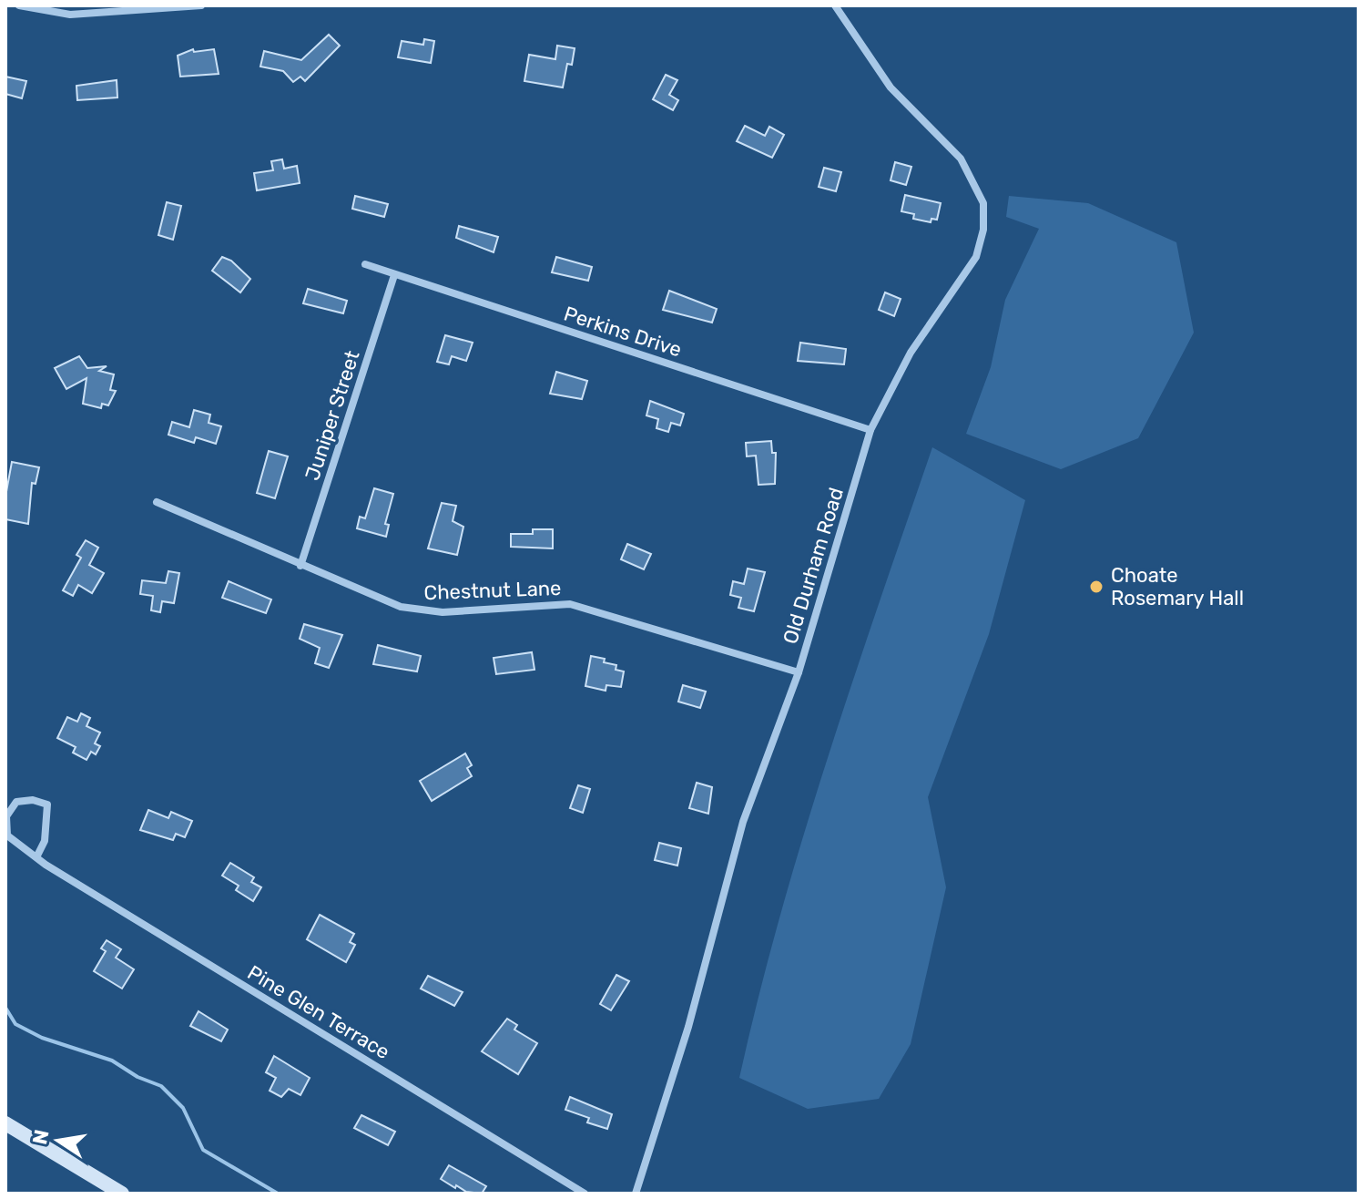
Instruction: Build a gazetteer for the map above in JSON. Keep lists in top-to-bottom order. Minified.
{"streets":{"street":["Perkins Drive","Juniper Street","Old Durham Road","Chestnut Lane","Pine Glen Terrace"]},"crossings":[["Perkins Drive","Juniper Street"],["Perkins Drive","Old Durham Road"],["Juniper Street","Chestnut Lane"],["Old Durham Road","Chestnut Lane"]],"places":["Choate Rosemary Hall"],"north":"left"}
